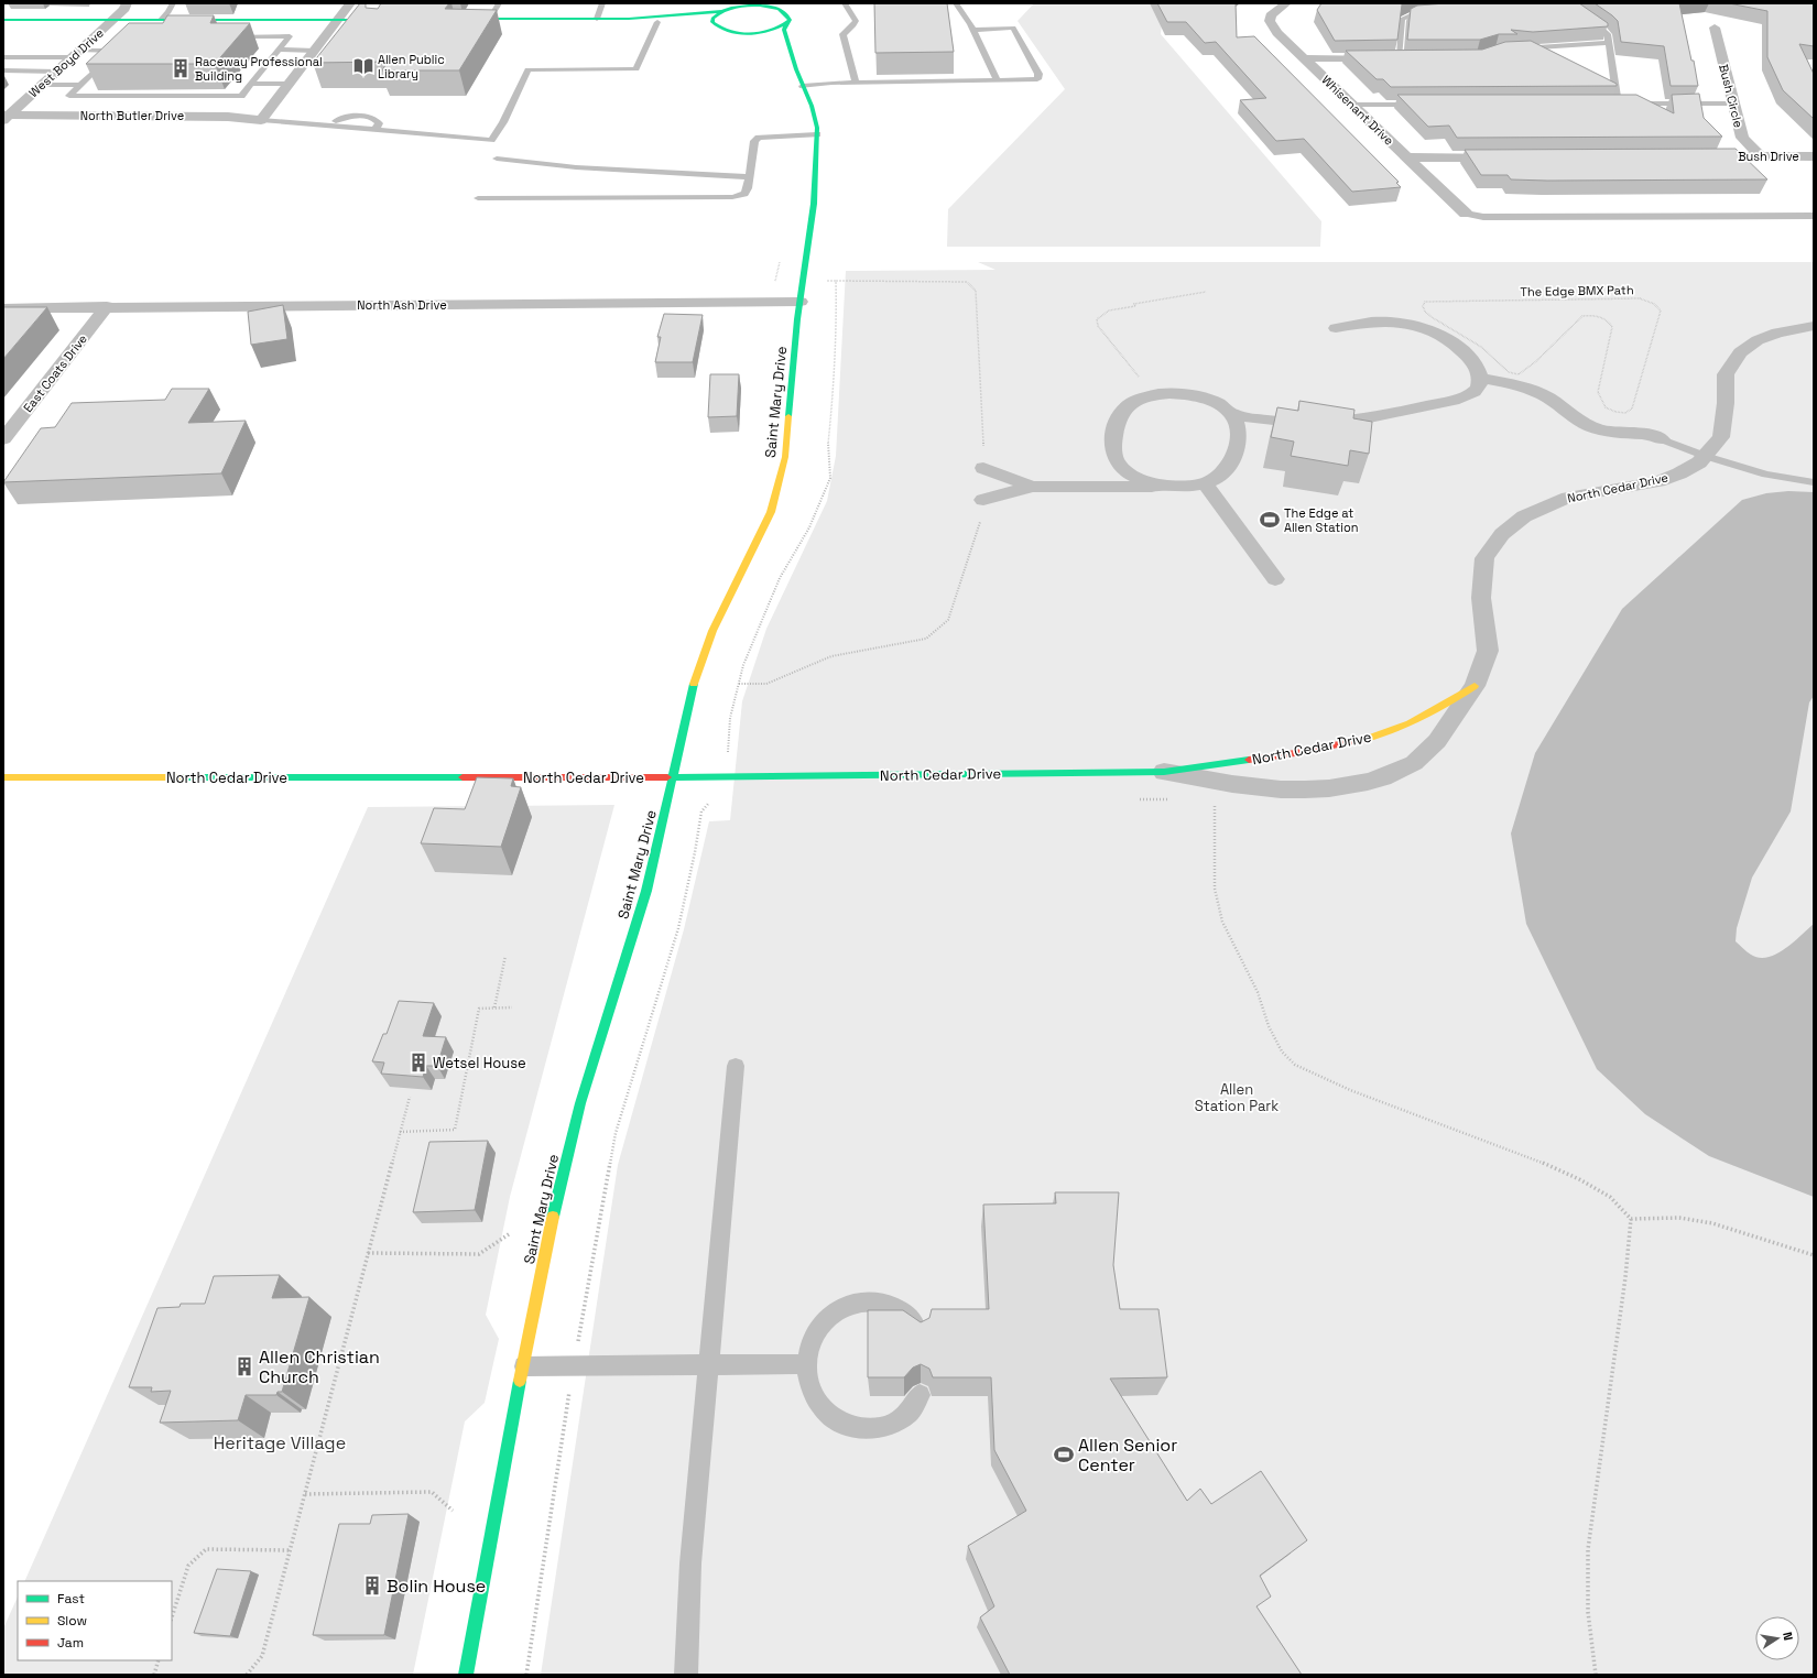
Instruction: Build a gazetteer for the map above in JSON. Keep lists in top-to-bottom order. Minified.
{"streets":{"street":["West Boyd Drive","Bush Circle","Whisenant Drive","North Butler Drive","Bush Drive","North Ash Drive","East Coats Drive","Saint Mary Drive","North Cedar Drive"],"path":["The Edge BMX Path"]},"crossings":[["West Boyd Drive","North Butler Drive"],["Bush Circle","Bush Drive"],["North Ash Drive","East Coats Drive"],["North Ash Drive","Saint Mary Drive"],["Saint Mary Drive","North Cedar Drive"]],"parks":["Allen Station Park","Heritage Village"],"places":{"library":["Allen Public Library"],"building":["Raceway Professional Building","Wetsel House","Allen Christian Church","Bolin House"],"sports":["The Edge at Allen Station","Allen Senior Center"]},"legend":["Fast","Slow","Jam"],"north":"right"}
